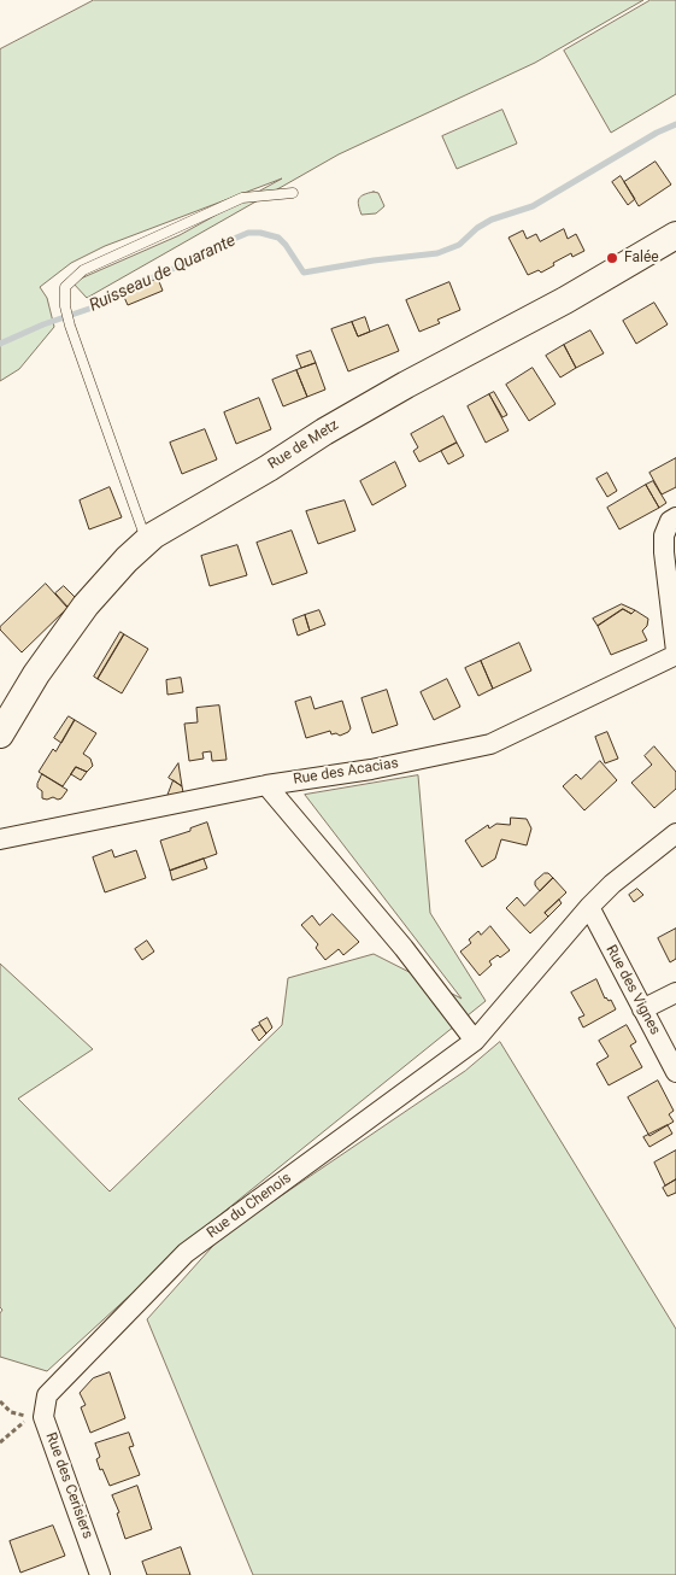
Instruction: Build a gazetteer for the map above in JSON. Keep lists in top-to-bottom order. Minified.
{"streets":{"main road":["Rue de Metz"],"street":["Rue des Acacias","Rue des Vignes","Rue du Chenois","Rue des Cerisiers"]},"crossings":[["Rue des Vignes","Rue du Chenois"],["Rue du Chenois","Rue des Cerisiers"]],"water":["Ruisseau de Quarante"],"places":["Falée"]}
